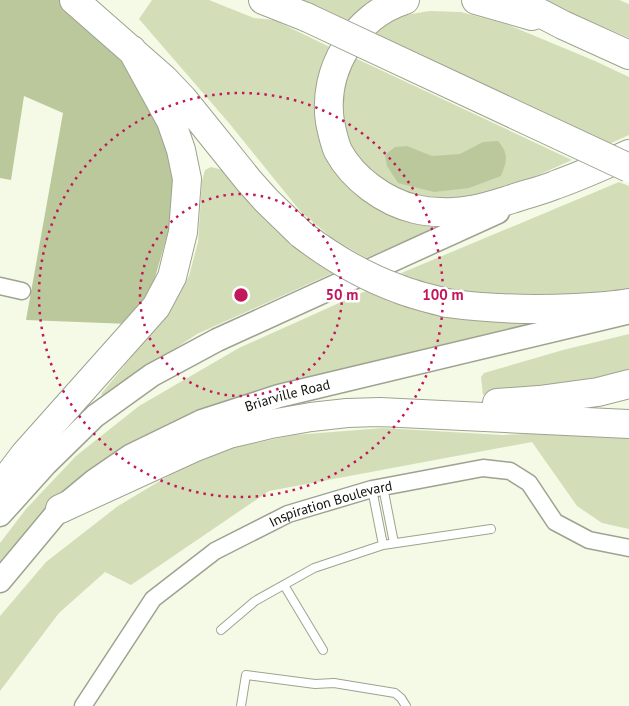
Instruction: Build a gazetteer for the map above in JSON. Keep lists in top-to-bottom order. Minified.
{"streets":{"main road":["Briarville Road"],"street":["Inspiration Boulevard"]},"rings":["50 m","100 m"]}
